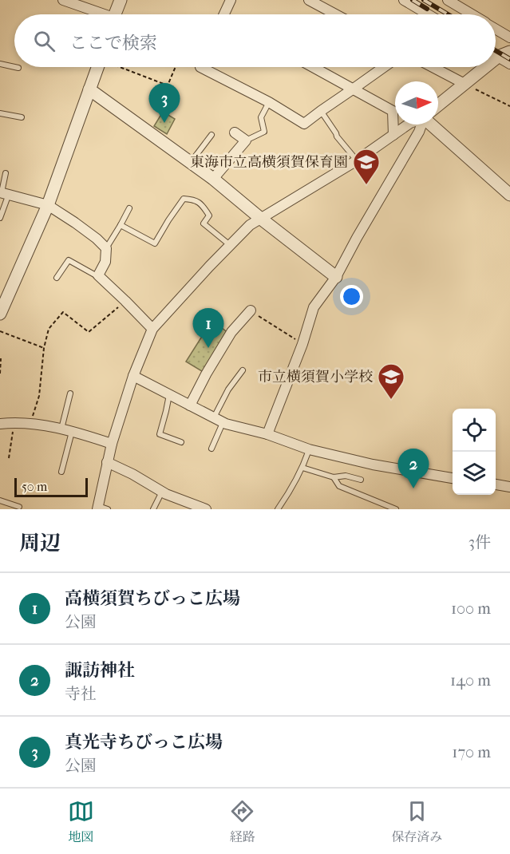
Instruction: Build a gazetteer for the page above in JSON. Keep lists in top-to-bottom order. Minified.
{"places":{"school or university":["東海市立高横須賀保育園","市立横須賀小学校"]},"scale_bar":"50 m","north":"right","page":{"search":"ここで検索","pins":["3","1","2"],"scale":"50 m","heading":["周辺","3件"],"list":[{"mark":"1","name":"高横須賀ちびっこ広場","note":"公園","value":"100 m"},{"mark":"2","name":"諏訪神社","note":"寺社","value":"140 m"},{"mark":"3","name":"真光寺ちびっこ広場","note":"公園","value":"170 m"}],"nav":["地図","経路","保存済み"]}}
